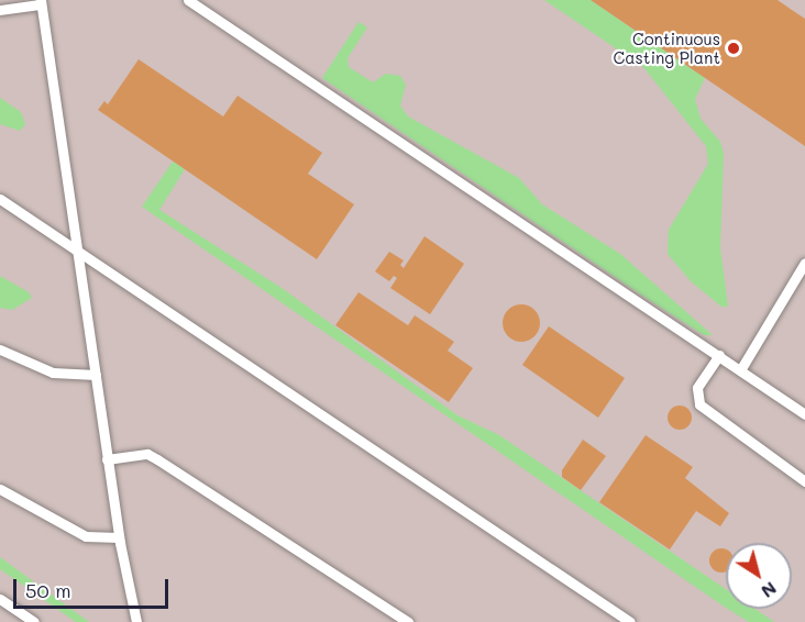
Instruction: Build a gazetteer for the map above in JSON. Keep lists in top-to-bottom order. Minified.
{"places":["Continuous Casting Plant"],"scale_bar":"50 m","north":"bottom right"}
